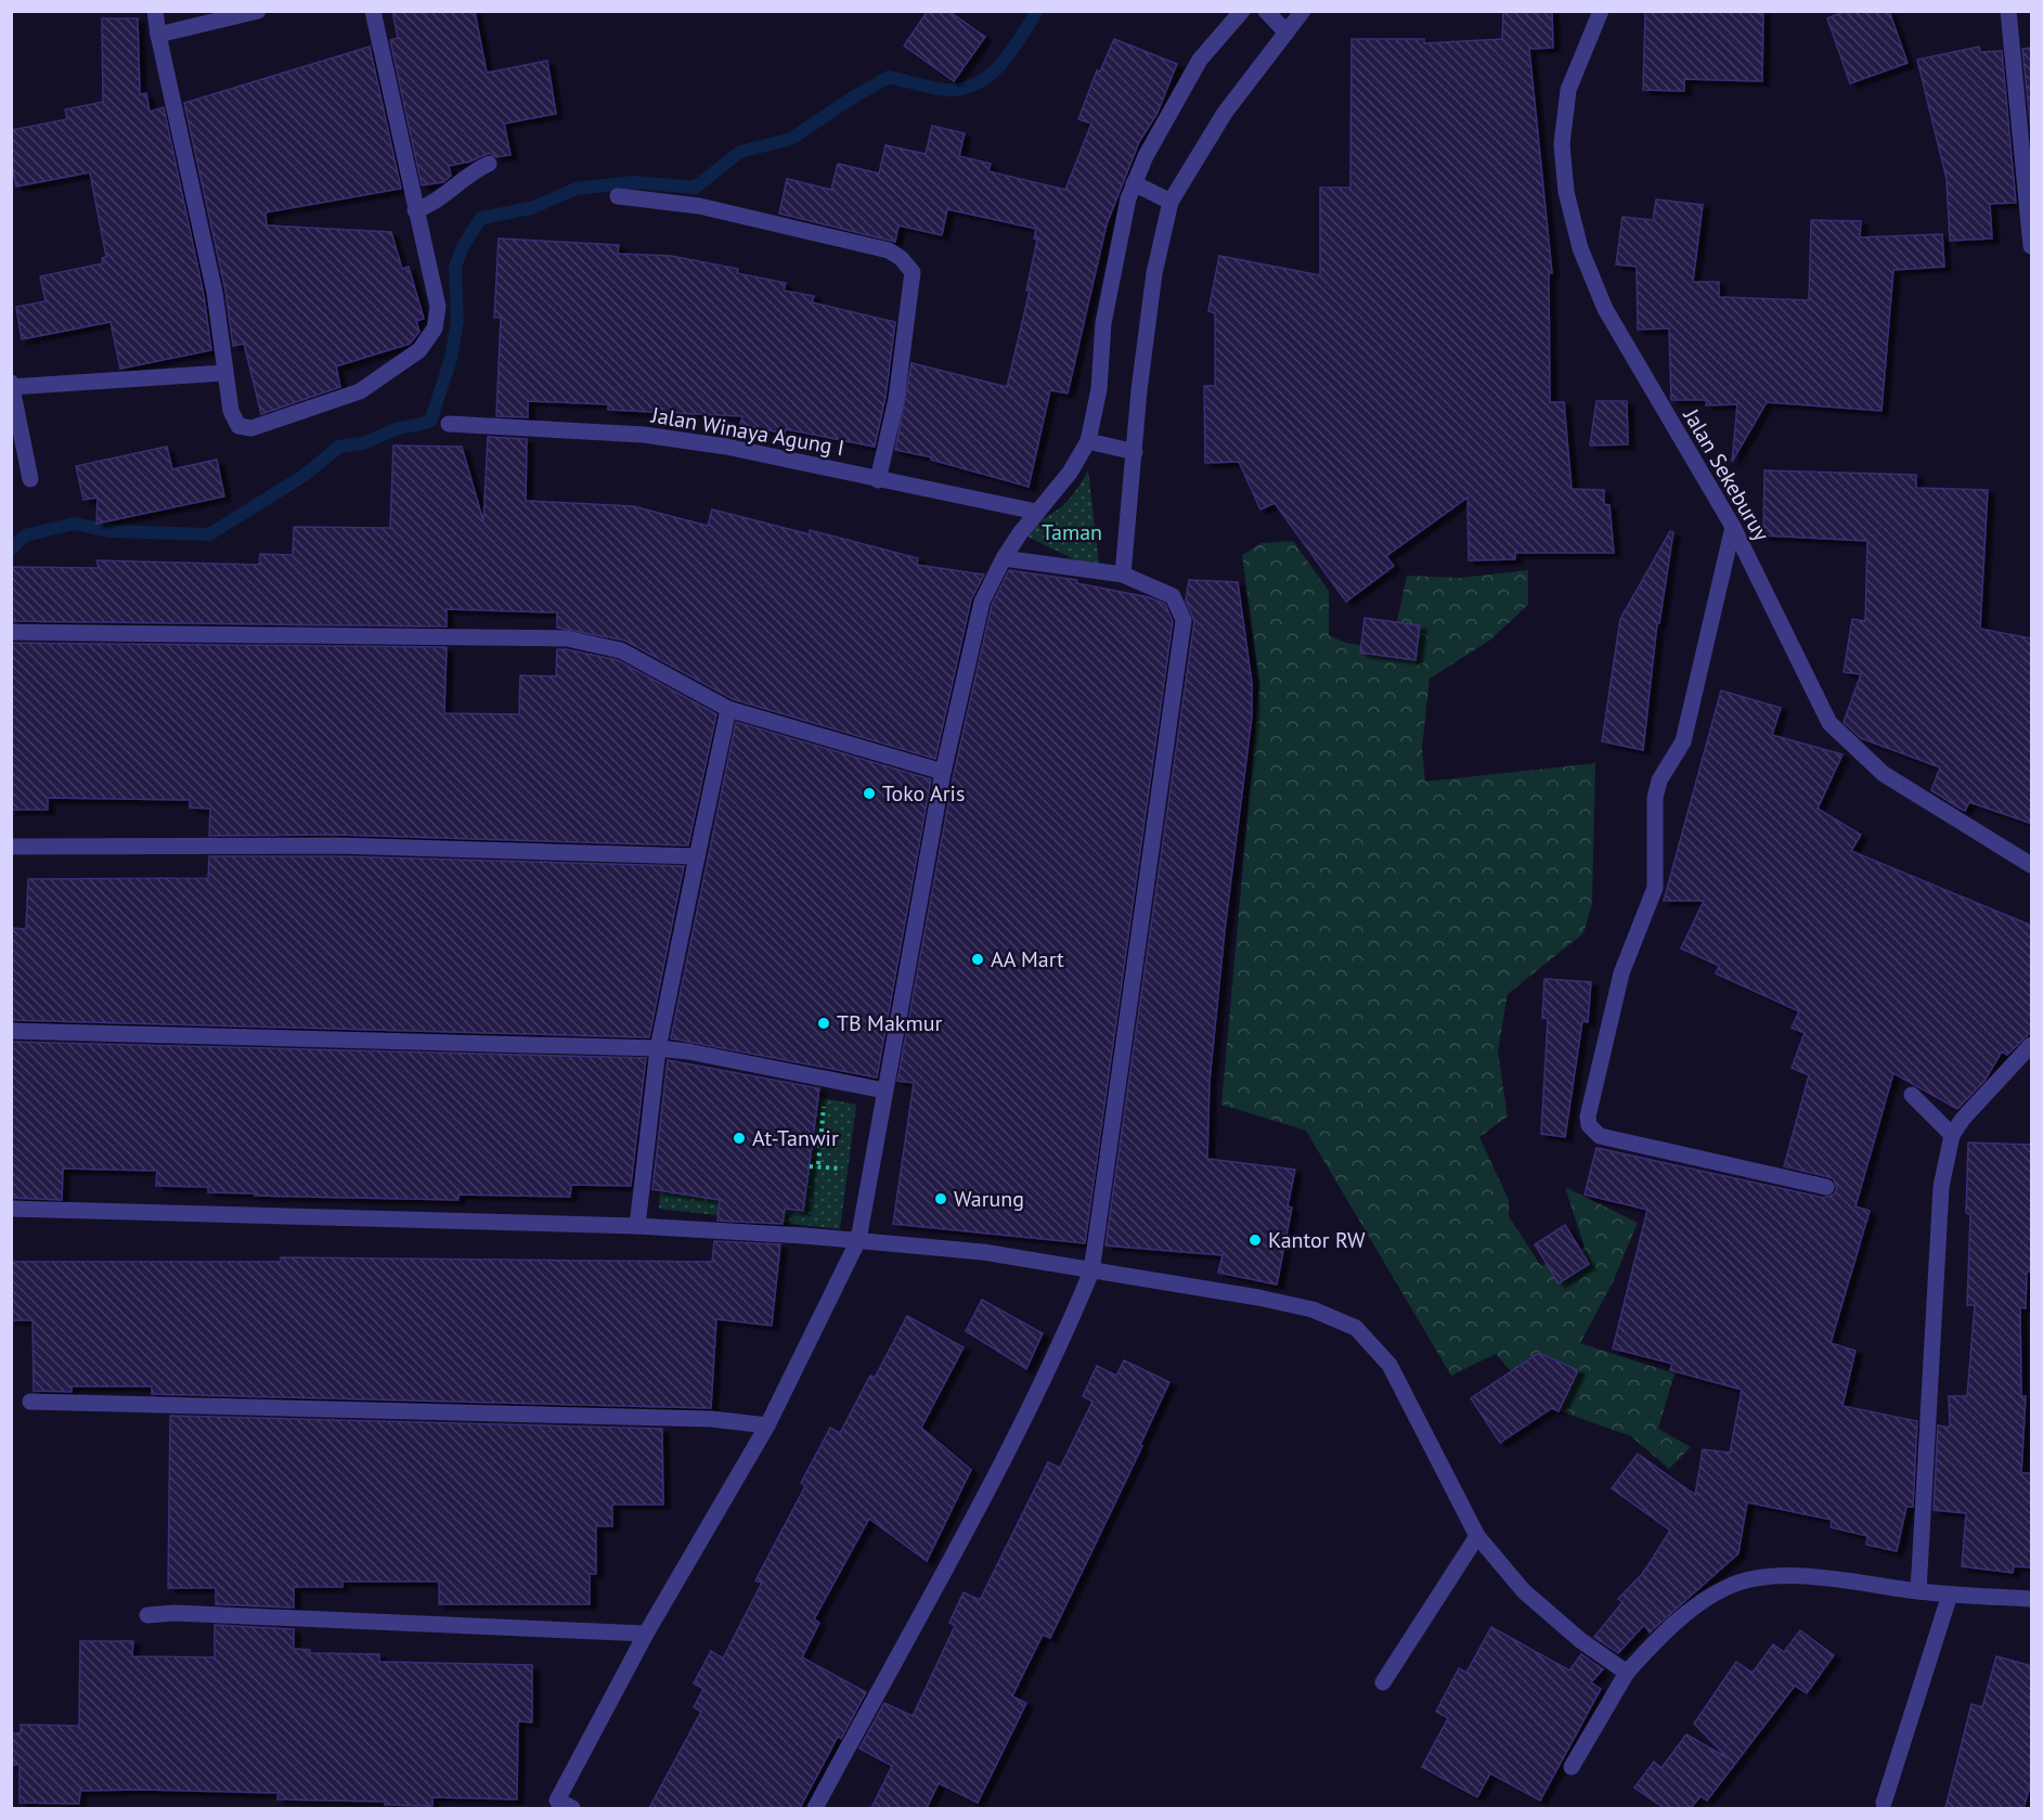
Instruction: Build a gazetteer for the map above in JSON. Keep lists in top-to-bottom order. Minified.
{"streets":{"street":["Jalan Winaya Agung I","Jalan Sekeburuy"]},"parks":["Taman"],"places":["Toko Aris","AA Mart","TB Makmur","At-Tanwir","Warung","Kantor RW"]}
